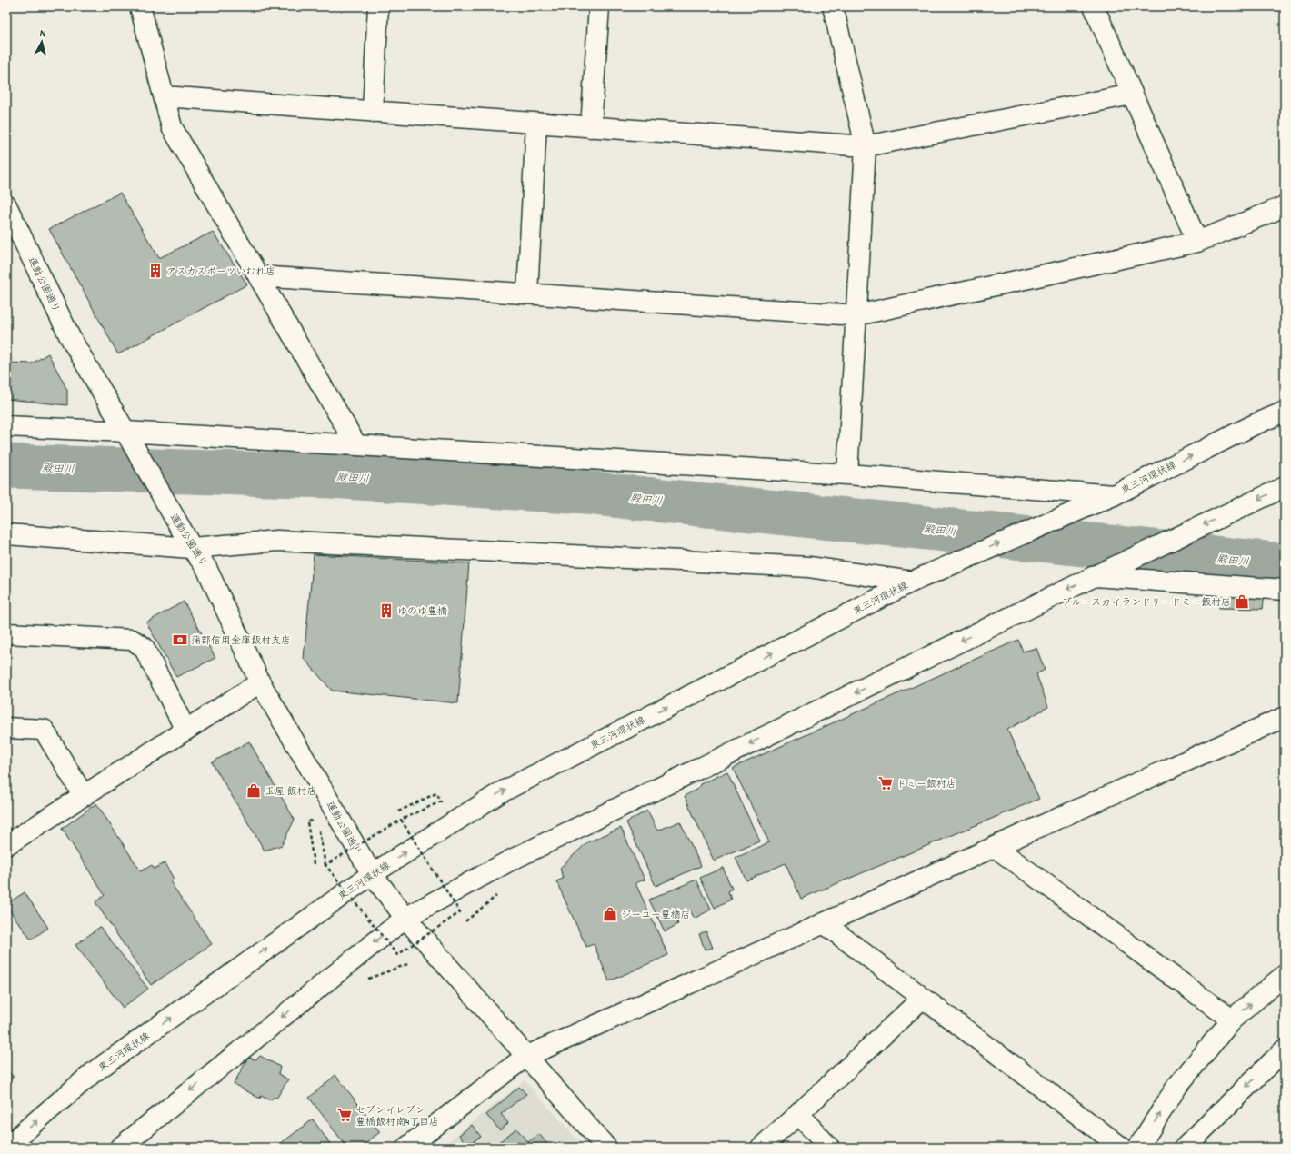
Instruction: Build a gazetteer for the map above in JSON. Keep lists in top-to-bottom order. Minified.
{"streets":{"street":["運動公園通り","東三河環状線"]},"crossings":[["運動公園通り","東三河環状線"]],"water":["殿田川"],"places":{"building":["アスカスポーツいむれ店","ゆのゆ豊橋"],"shop":["ブルースカイランドリードミー飯村店","玉屋 飯村店","ジーユー豊橋店"],"bank":["蒲郡信用金庫飯村支店"],"supermarket":["ドミー飯村店","セブンイレブン 豊橋飯村南4丁目店"]},"north":"top"}
